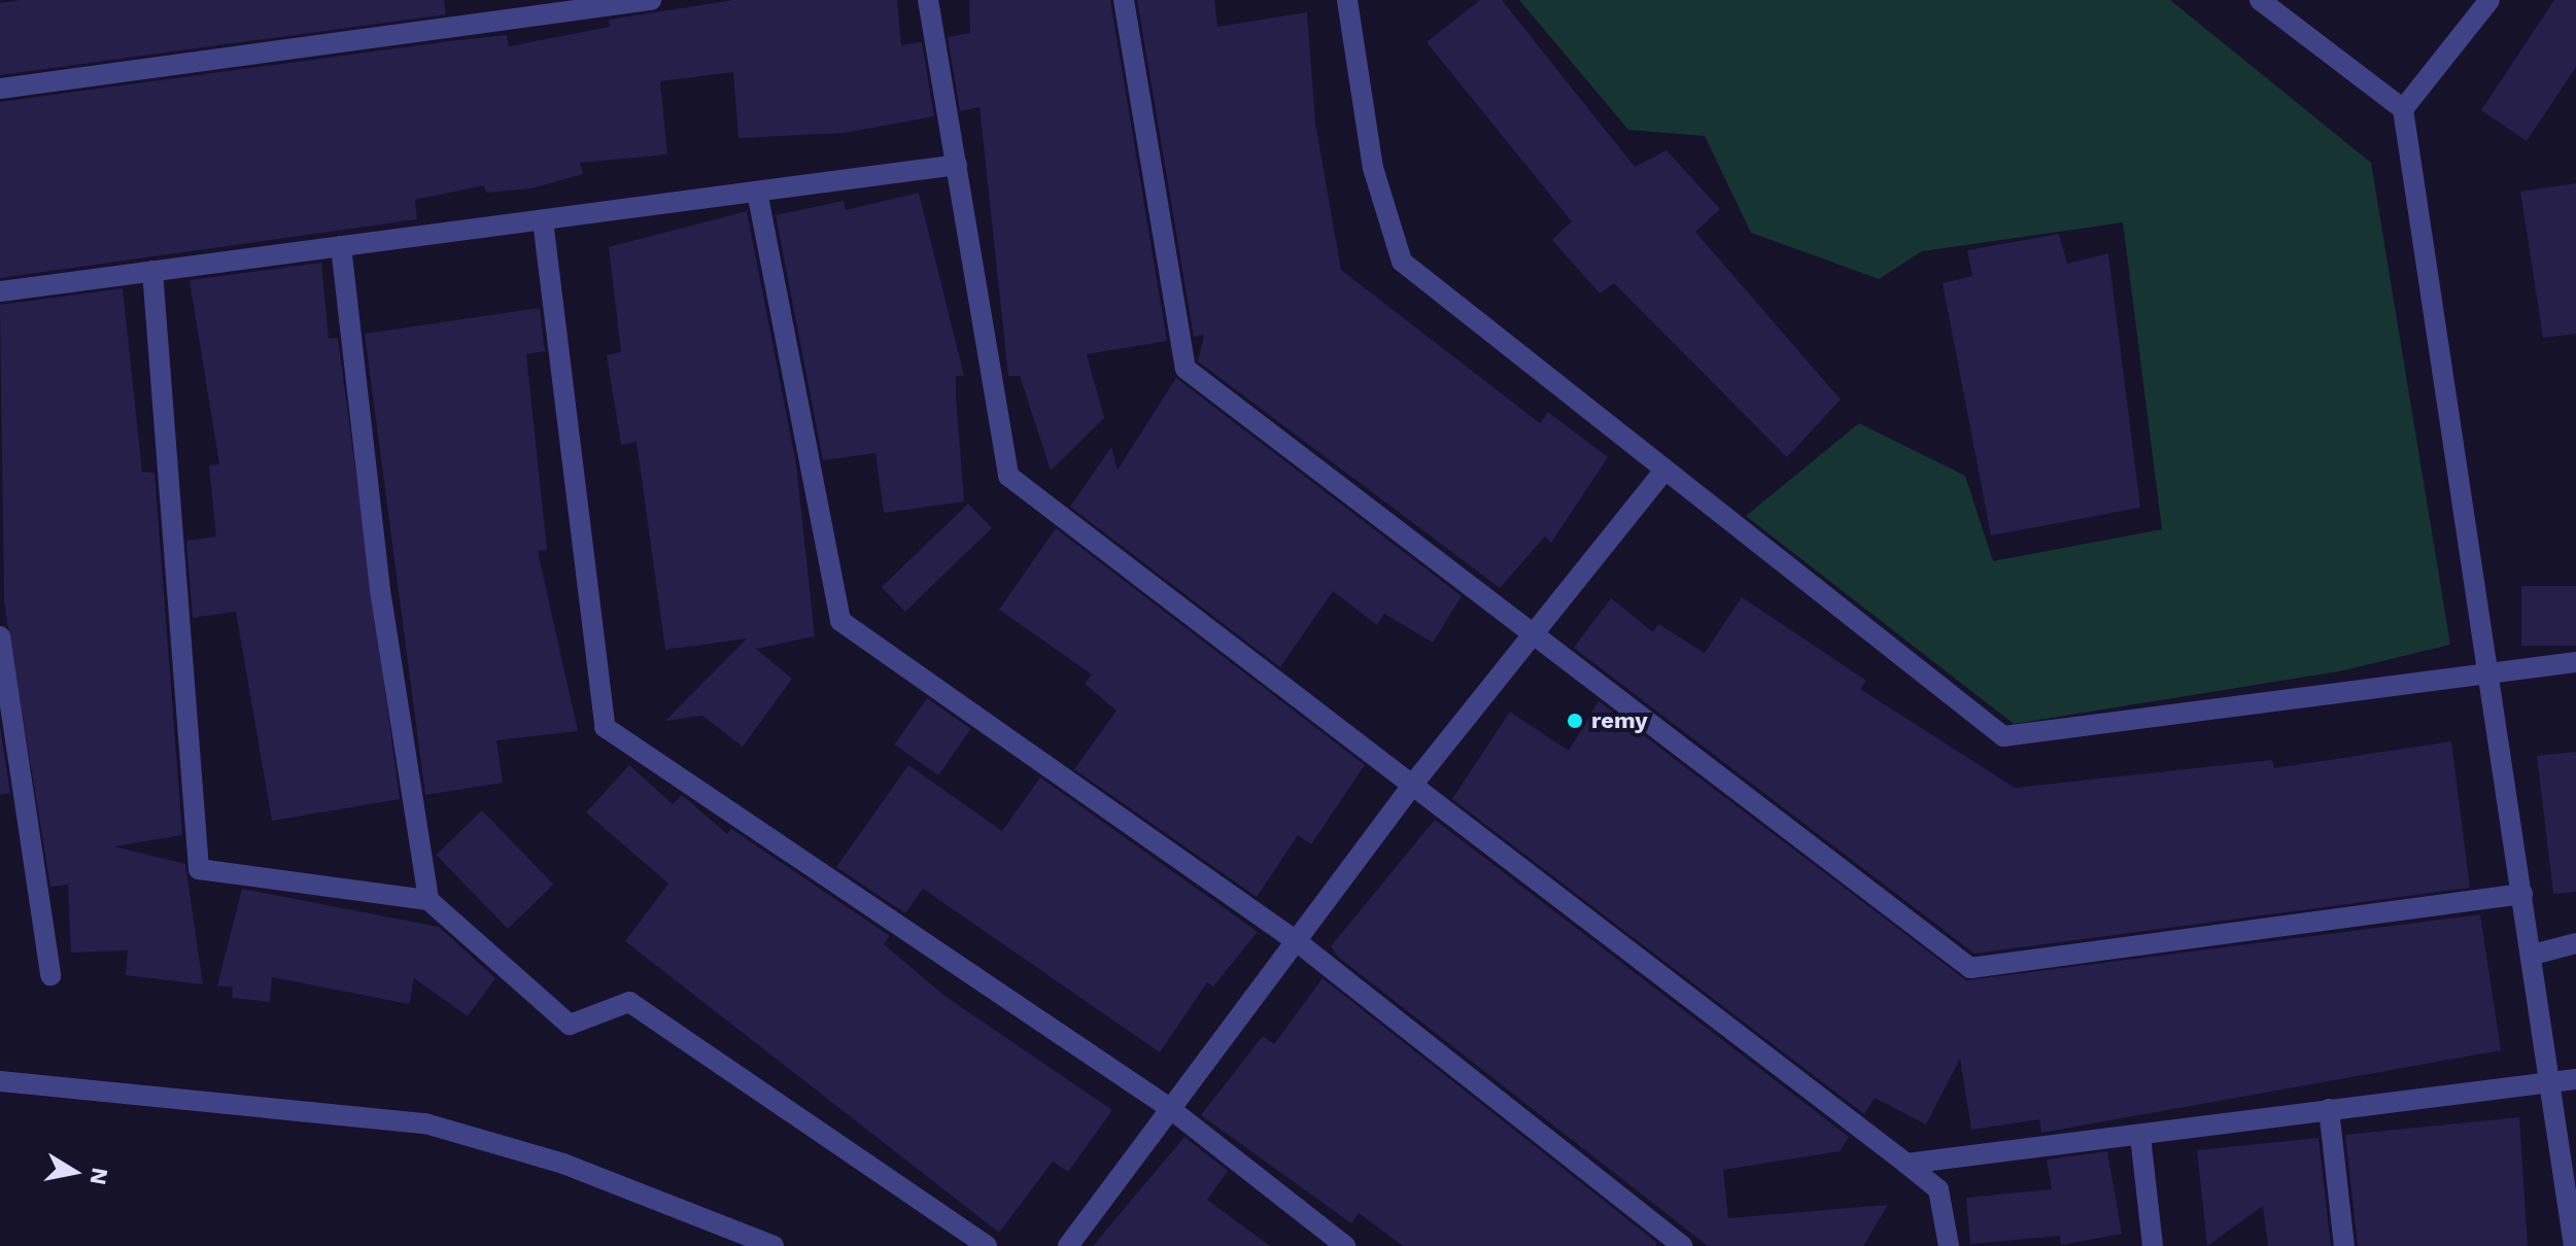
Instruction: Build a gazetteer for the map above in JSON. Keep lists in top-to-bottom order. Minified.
{"places":["remy"],"north":"right"}
